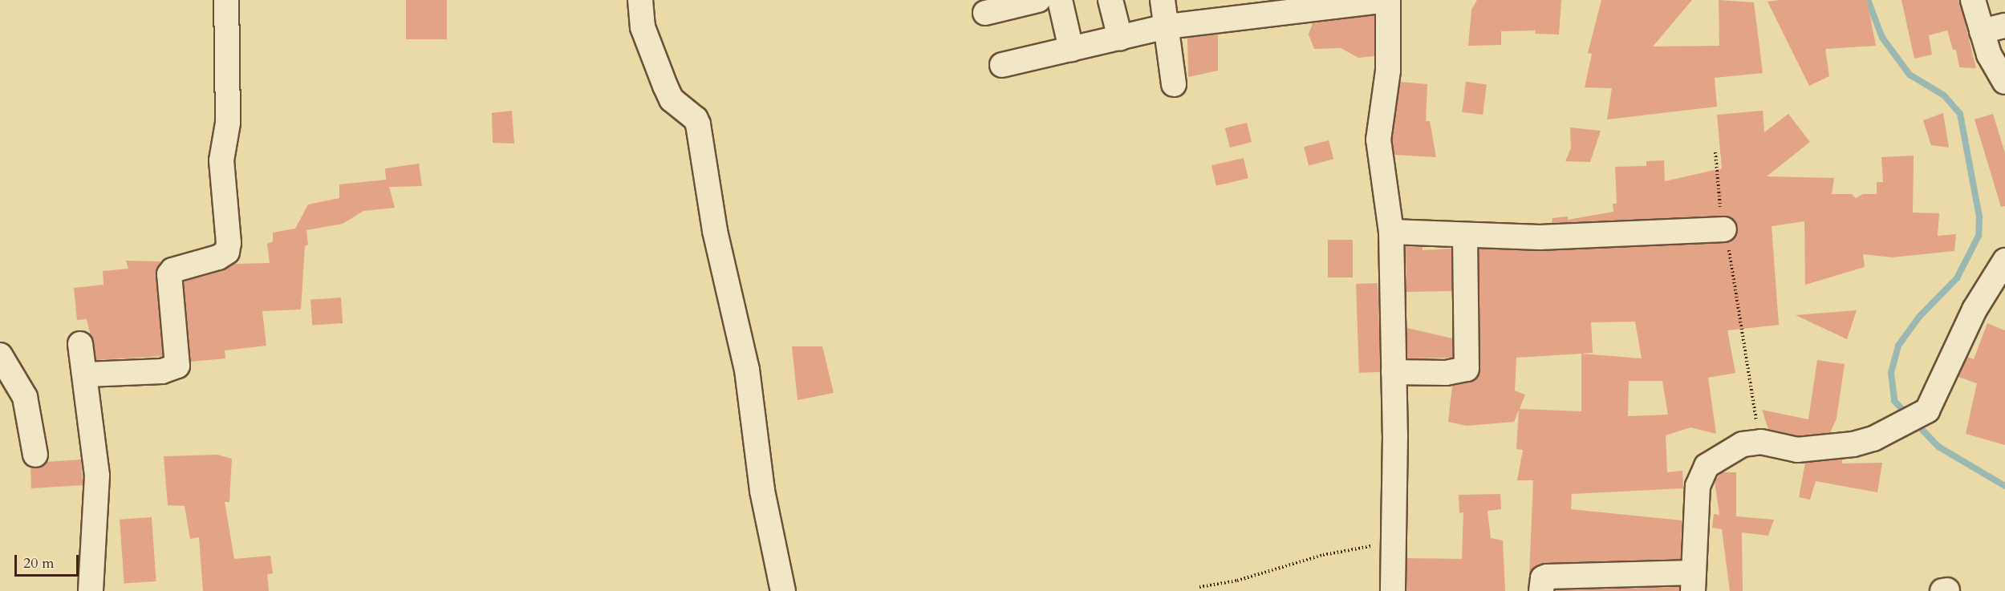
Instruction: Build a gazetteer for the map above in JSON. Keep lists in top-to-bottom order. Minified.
{"scale_bar":"20 m"}
